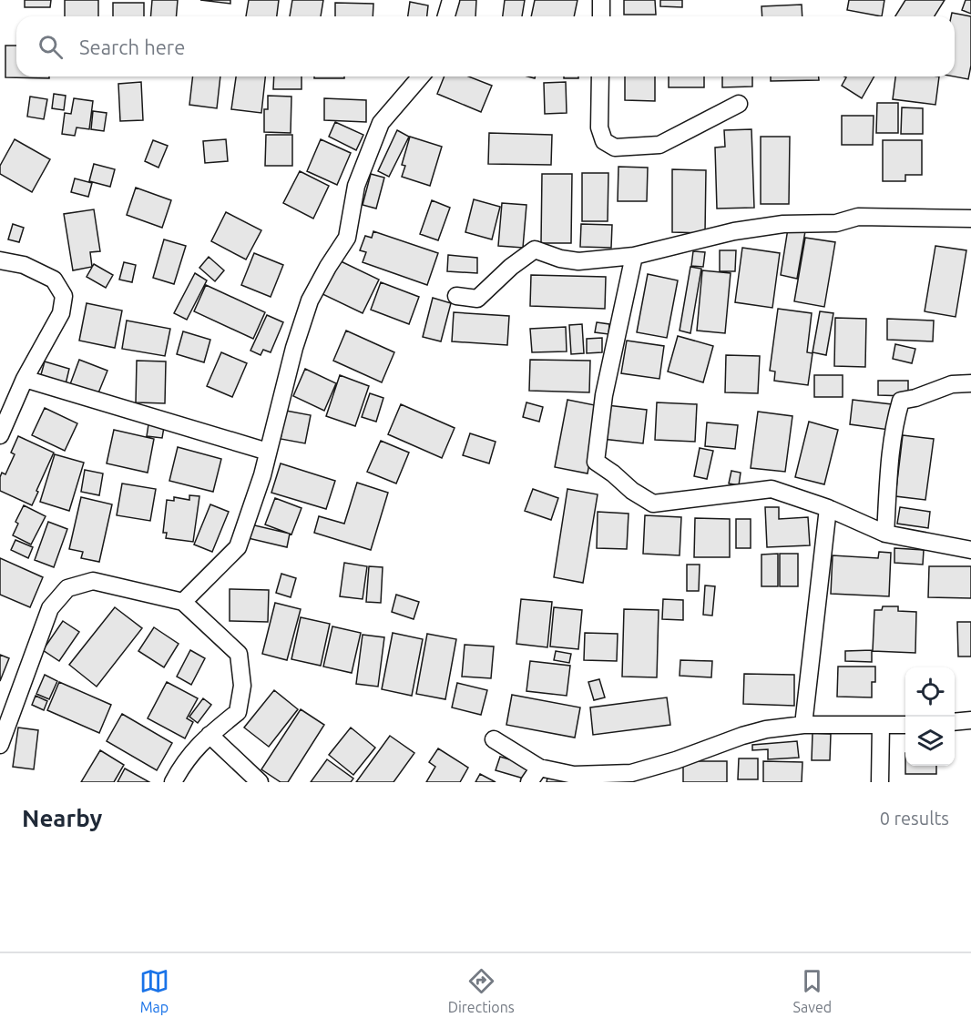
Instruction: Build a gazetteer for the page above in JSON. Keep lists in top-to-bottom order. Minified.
{"page":{"search":"Search here","heading":["Nearby","0 results"],"nav":["Map","Directions","Saved"]}}
